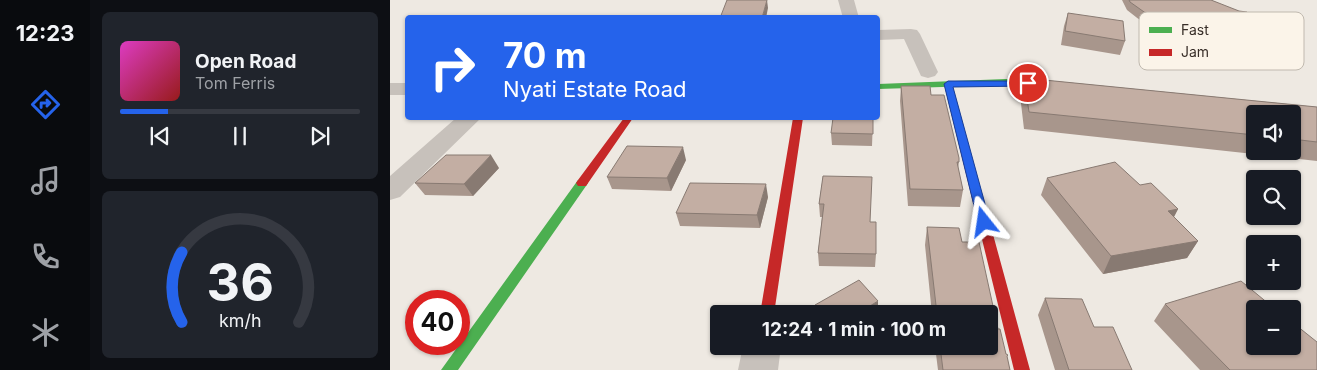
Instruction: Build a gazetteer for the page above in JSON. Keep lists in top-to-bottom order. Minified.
{"legend":["Fast","Jam"],"page":{"tabs":"12:23","turn":["70 m","Nyati Estate Road"],"song":["Open Road","Tom Ferris"],"map_buttons":["+","−"],"limit":"40","trip":"12:24 · 1 min · 100 m","gauge":["36","km/h"]}}
